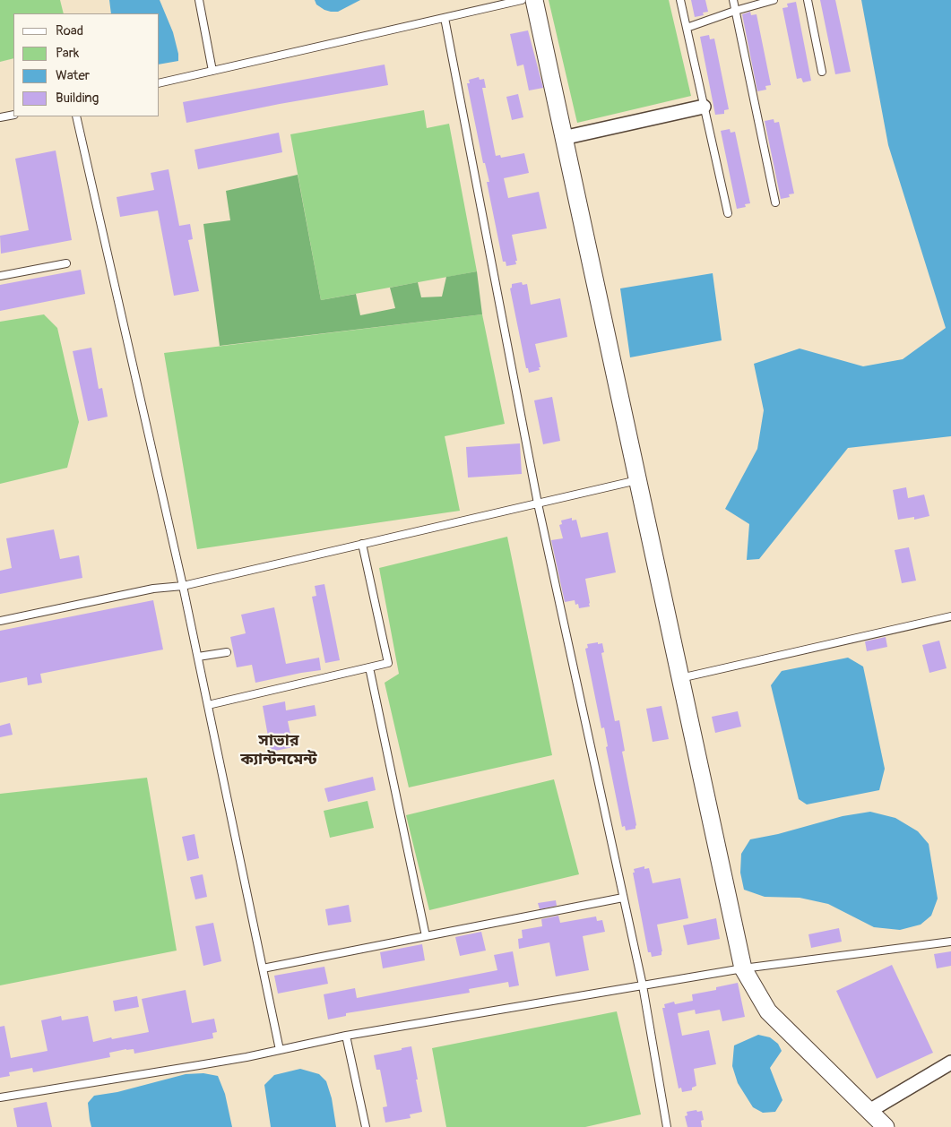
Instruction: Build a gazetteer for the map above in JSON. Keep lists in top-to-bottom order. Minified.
{"districts":["সাভার ক্যান্টনমেন্ট"],"legend":["Road","Park","Water","Building"]}
